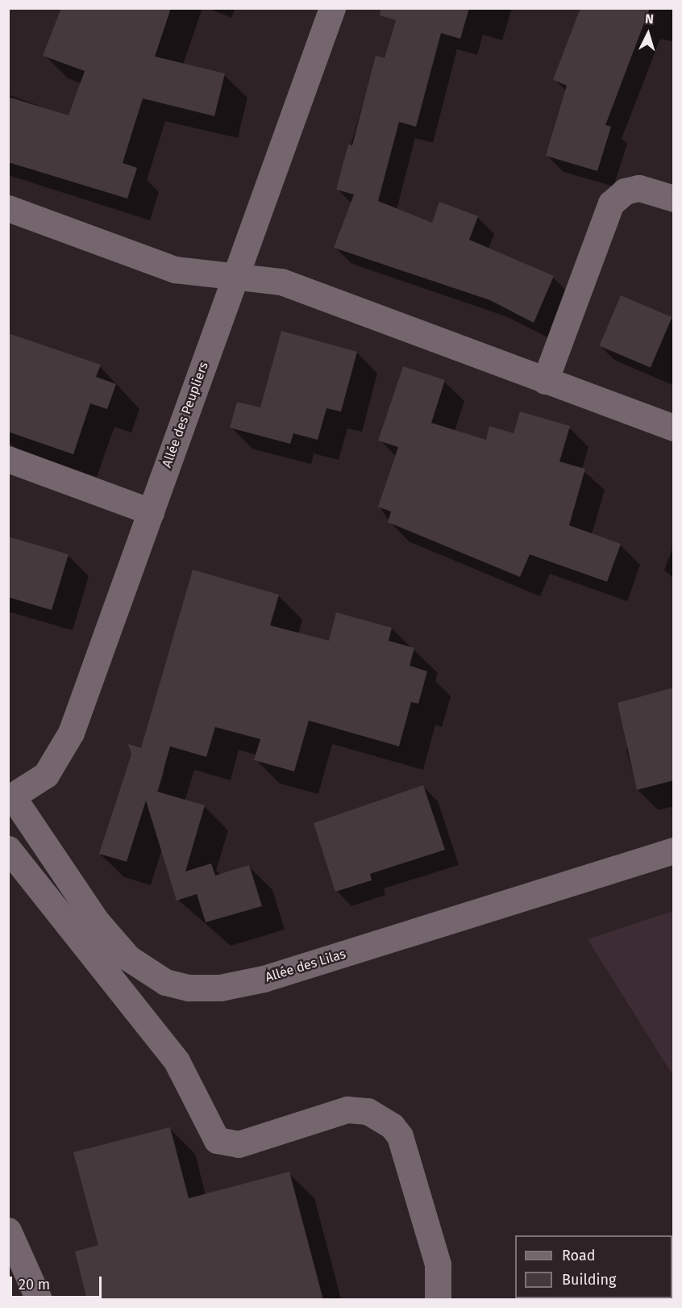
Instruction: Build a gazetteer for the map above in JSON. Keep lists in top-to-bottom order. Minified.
{"streets":{"street":["Allée des Peupliers","Allée des Lilas"]},"crossings":[["Allée des Peupliers","Allée des Lilas"]],"legend":["Road","Building"],"scale_bar":"20 m","north":"top"}
